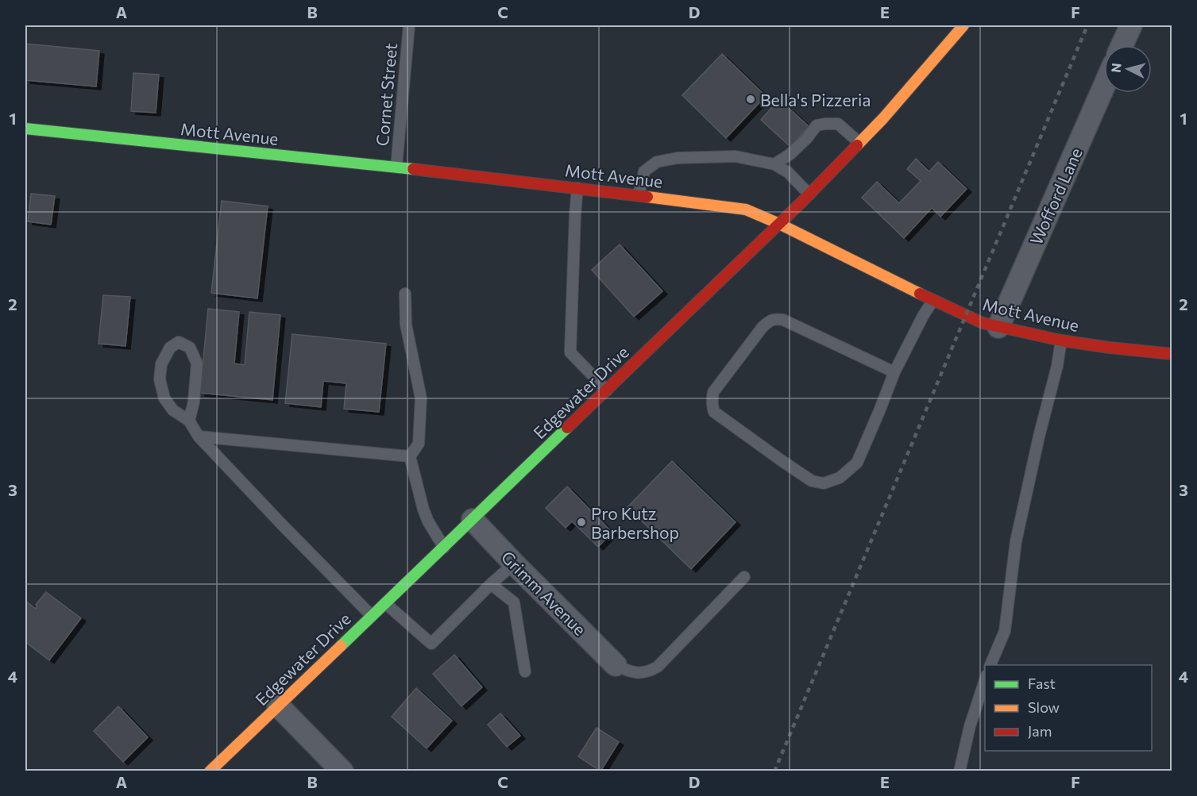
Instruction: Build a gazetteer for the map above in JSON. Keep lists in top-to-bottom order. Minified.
{"streets":{"street":["Mott Avenue","Wofford Lane","Edgewater Drive","Grimm Avenue"],"lane":["Cornet Street"]},"crossings":[["Cornet Street","Mott Avenue"],["Mott Avenue","Wofford Lane"],["Mott Avenue","Edgewater Drive"],["Edgewater Drive","Grimm Avenue"]],"places":["Bella's Pizzeria","Pro Kutz Barbershop"],"legend":["Fast","Slow","Jam"],"north":"left","grid":{"columns":["A","B","C","D","E","F"],"rows":["1","2","3","4"]}}
